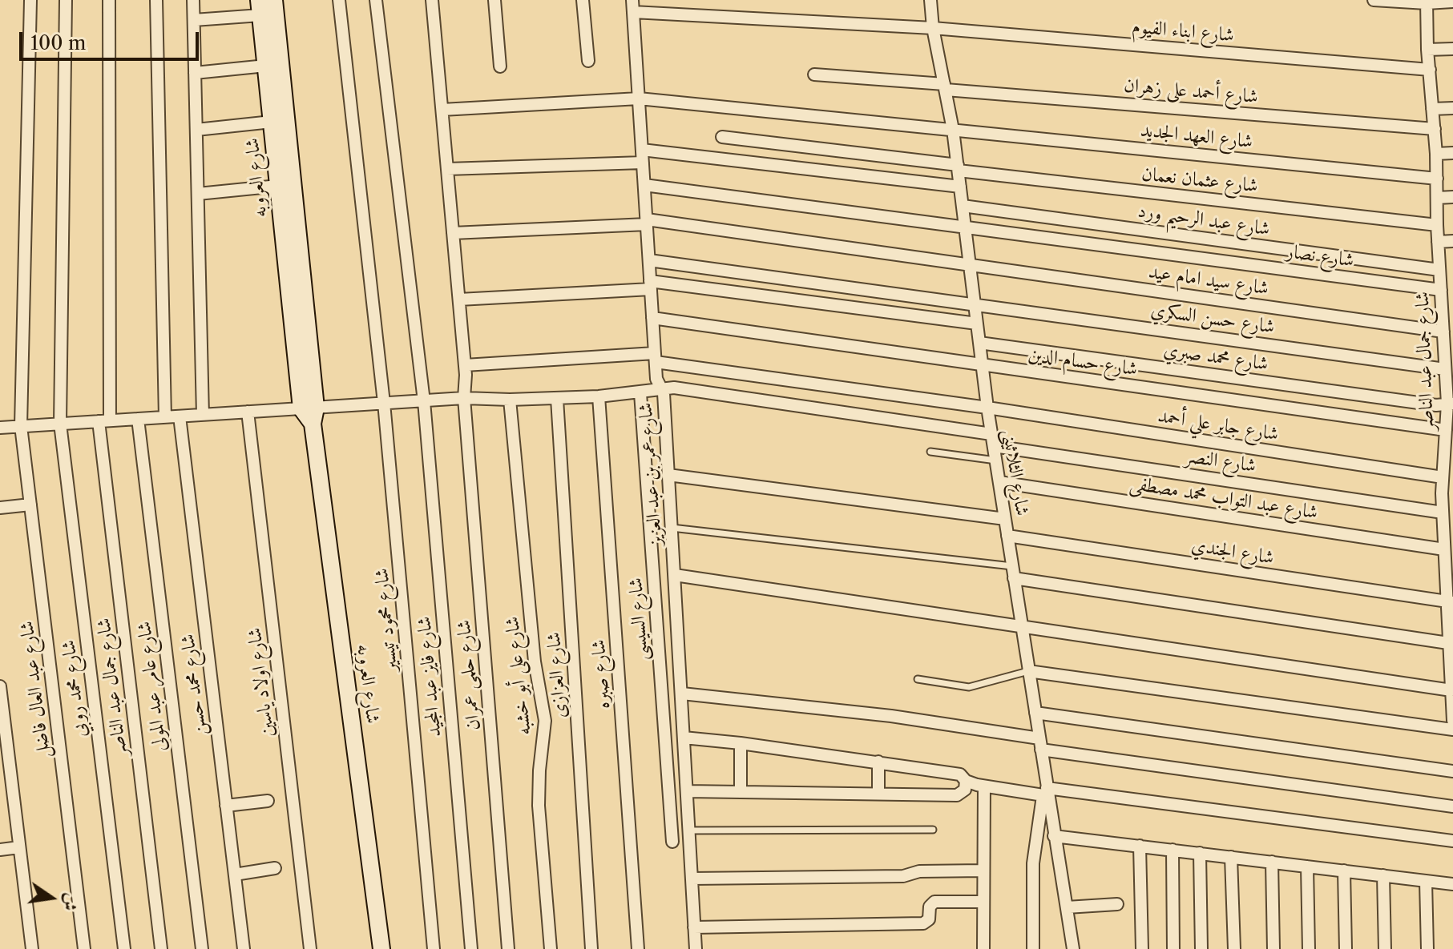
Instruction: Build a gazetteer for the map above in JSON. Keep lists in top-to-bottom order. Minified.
{"streets":{"street":["شارع ابناء الفيوم","شارع أحمد على زهران","شارع العهد الجديد","شارع العروبه","شارع عثمان نعمان","شارع عبد الرحيم ورد","شارع نصار","شارع سيد امام عيد","شارع حسن السكري","شارع محمد صبري","شارع جمال عبد الناصر","شارع حسام الدين","شارع جابر علي أحمد","شارع النصر","شارع الثلاثينى","شارع عمر بن عبد العزيز","شارع عبد التواب محمد مصطفى","شارع الجندي","شارع السيسى","شارع محمود تيسير","شارع صبره","شارع حلمى عمران","شارع العزازى","شارع على أبو خشبه","شارع فايز عبد المجيد","شارع اولاد ياسين","شارع محمد حسن","شارع عامر عبد المولى","شارع محمد روبي","شارع عبد العال فاضل"]},"crossings":[["شارع ابناء الفيوم","شارع جمال عبد الناصر"],["شارع ابناء الفيوم","شارع الثلاثينى"],["شارع ابناء الفيوم","شارع عمر بن عبد العزيز"],["شارع أحمد على زهران","شارع جمال عبد الناصر"],["شارع أحمد على زهران","شارع الثلاثينى"],["شارع العهد الجديد","شارع جمال عبد الناصر"],["شارع العهد الجديد","شارع الثلاثينى"],["شارع العهد الجديد","شارع عمر بن عبد العزيز"],["شارع العهد الجديد","شارع حلمى عمران"],["شارع العروبه","شارع النصر"],["شارع عثمان نعمان","شارع جمال عبد الناصر"],["شارع عثمان نعمان","شارع الثلاثينى"],["شارع عبد الرحيم ورد","شارع جمال عبد الناصر"],["شارع عبد الرحيم ورد","شارع الثلاثينى"],["شارع نصار","شارع جمال عبد الناصر"],["شارع نصار","شارع الثلاثينى"],["شارع نصار","شارع عمر بن عبد العزيز"],["شارع سيد امام عيد","شارع جمال عبد الناصر"],["شارع سيد امام عيد","شارع الثلاثينى"],["شارع سيد امام عيد","شارع عمر بن عبد العزيز"],["شارع سيد امام عيد","شارع حلمى عمران"],["شارع حسن السكري","شارع جمال عبد الناصر"],["شارع حسن السكري","شارع الثلاثينى"],["شارع حسن السكري","شارع عمر بن عبد العزيز"],["شارع محمد صبري","شارع جمال عبد الناصر"],["شارع محمد صبري","شارع الثلاثينى"],["شارع جمال عبد الناصر","شارع حسام الدين"],["شارع جمال عبد الناصر","شارع جابر علي أحمد"],["شارع جمال عبد الناصر","شارع النصر"],["شارع جمال عبد الناصر","شارع عبد التواب محمد مصطفى"],["شارع جمال عبد الناصر","شارع الجندي"],["شارع حسام الدين","شارع الثلاثينى"],["شارع حسام الدين","شارع عمر بن عبد العزيز"],["شارع جابر علي أحمد","شارع الثلاثينى"],["شارع جابر علي أحمد","شارع عمر بن عبد العزيز"],["شارع جابر علي أحمد","شارع حلمى عمران"],["شارع النصر","شارع الثلاثينى"],["شارع النصر","شارع عمر بن عبد العزيز"],["شارع النصر","شارع السيسى"],["شارع النصر","شارع محمود تيسير"],["شارع النصر","شارع صبره"],["شارع النصر","شارع حلمى عمران"],["شارع النصر","شارع العزازى"],["شارع النصر","شارع على أبو خشبه"],["شارع النصر","شارع فايز عبد المجيد"],["شارع النصر","شارع اولاد ياسين"],["شارع النصر","شارع محمد حسن"],["شارع النصر","شارع عامر عبد المولى"],["شارع النصر","شارع محمد روبي"],["شارع النصر","شارع عبد العال فاضل"],["شارع الثلاثينى","شارع عبد التواب محمد مصطفى"],["شارع الثلاثينى","شارع الجندي"]],"scale_bar":"100 m","north":"right"}
